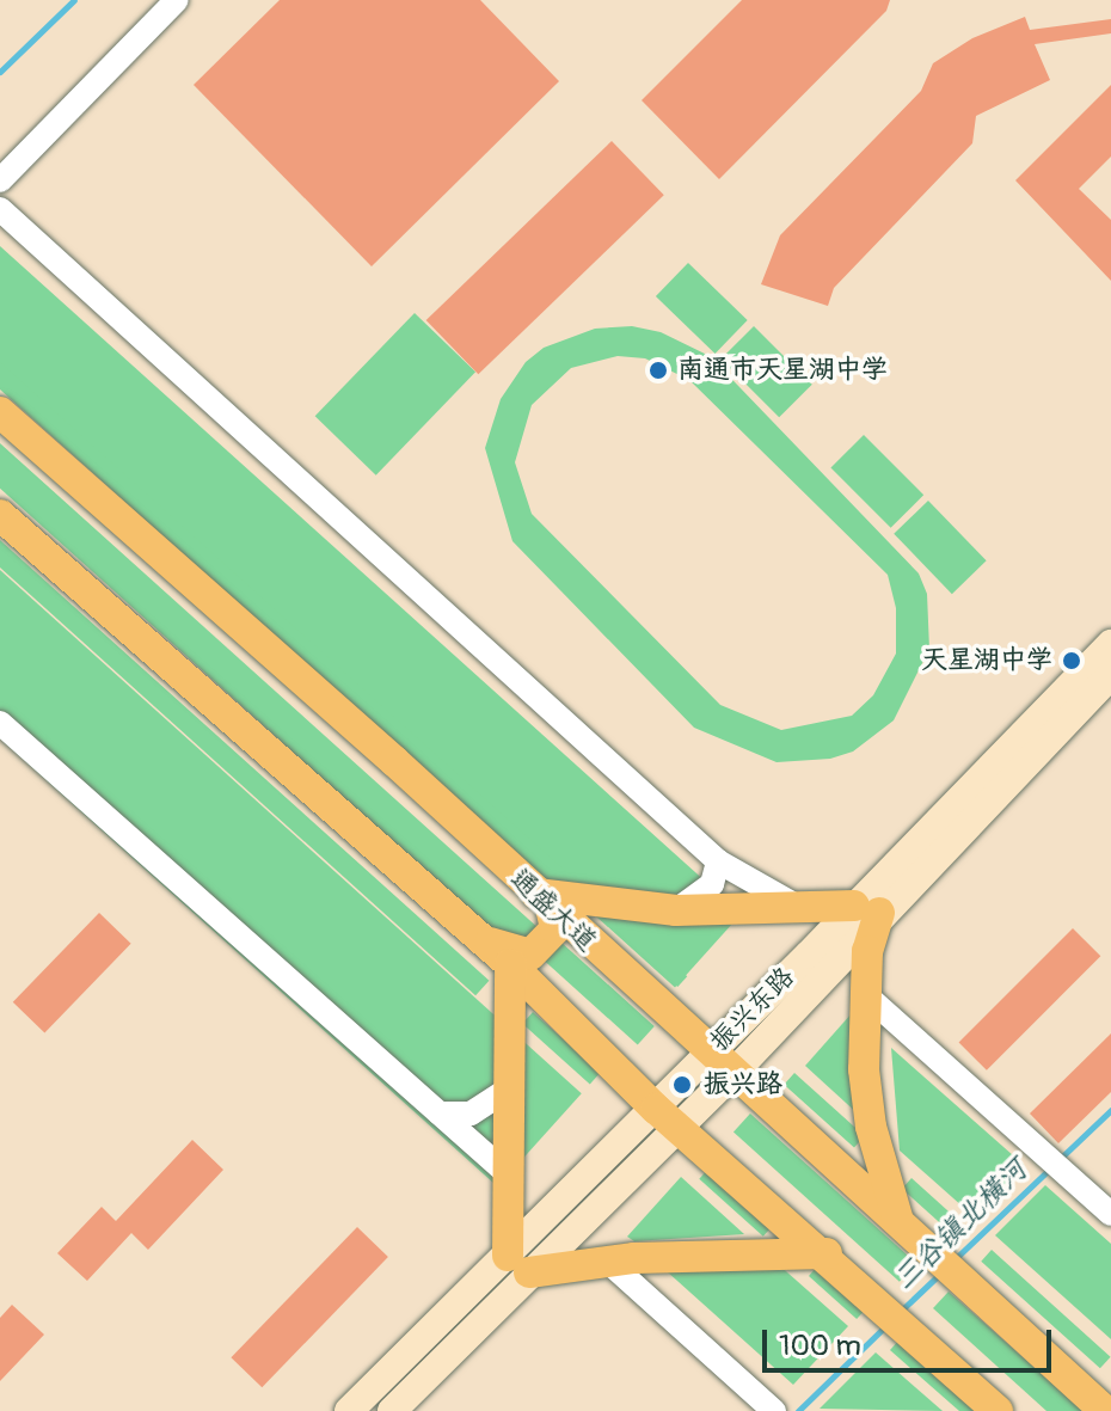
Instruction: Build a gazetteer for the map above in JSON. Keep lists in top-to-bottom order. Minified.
{"streets":{"main road":["通盛大道","振兴东路"]},"crossings":[["通盛大道","振兴东路"]],"water":["三谷镇北横河"],"places":["南通市天星湖中学","天星湖中学","振兴路"],"scale_bar":"100 m"}
